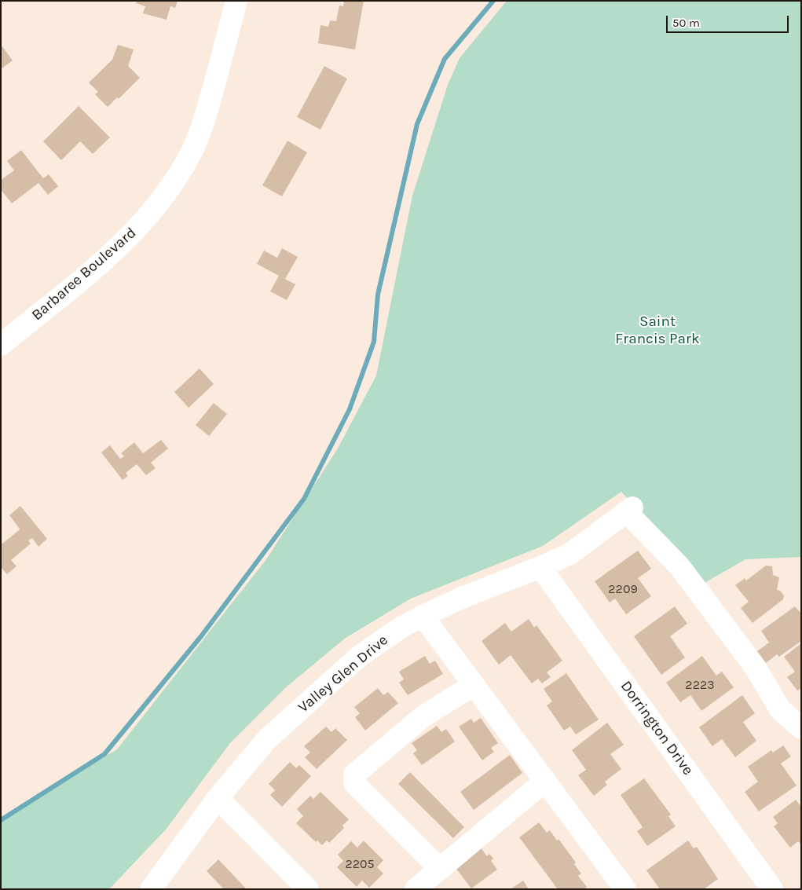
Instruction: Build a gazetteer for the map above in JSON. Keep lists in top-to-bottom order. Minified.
{"streets":{"street":["Barbaree Boulevard","Valley Glen Drive","Dorrington Drive"]},"crossings":[["Valley Glen Drive","Dorrington Drive"]],"parks":["Saint Francis Park"],"house_numbers":["2209","2223","2205"],"scale_bar":"50 m"}
